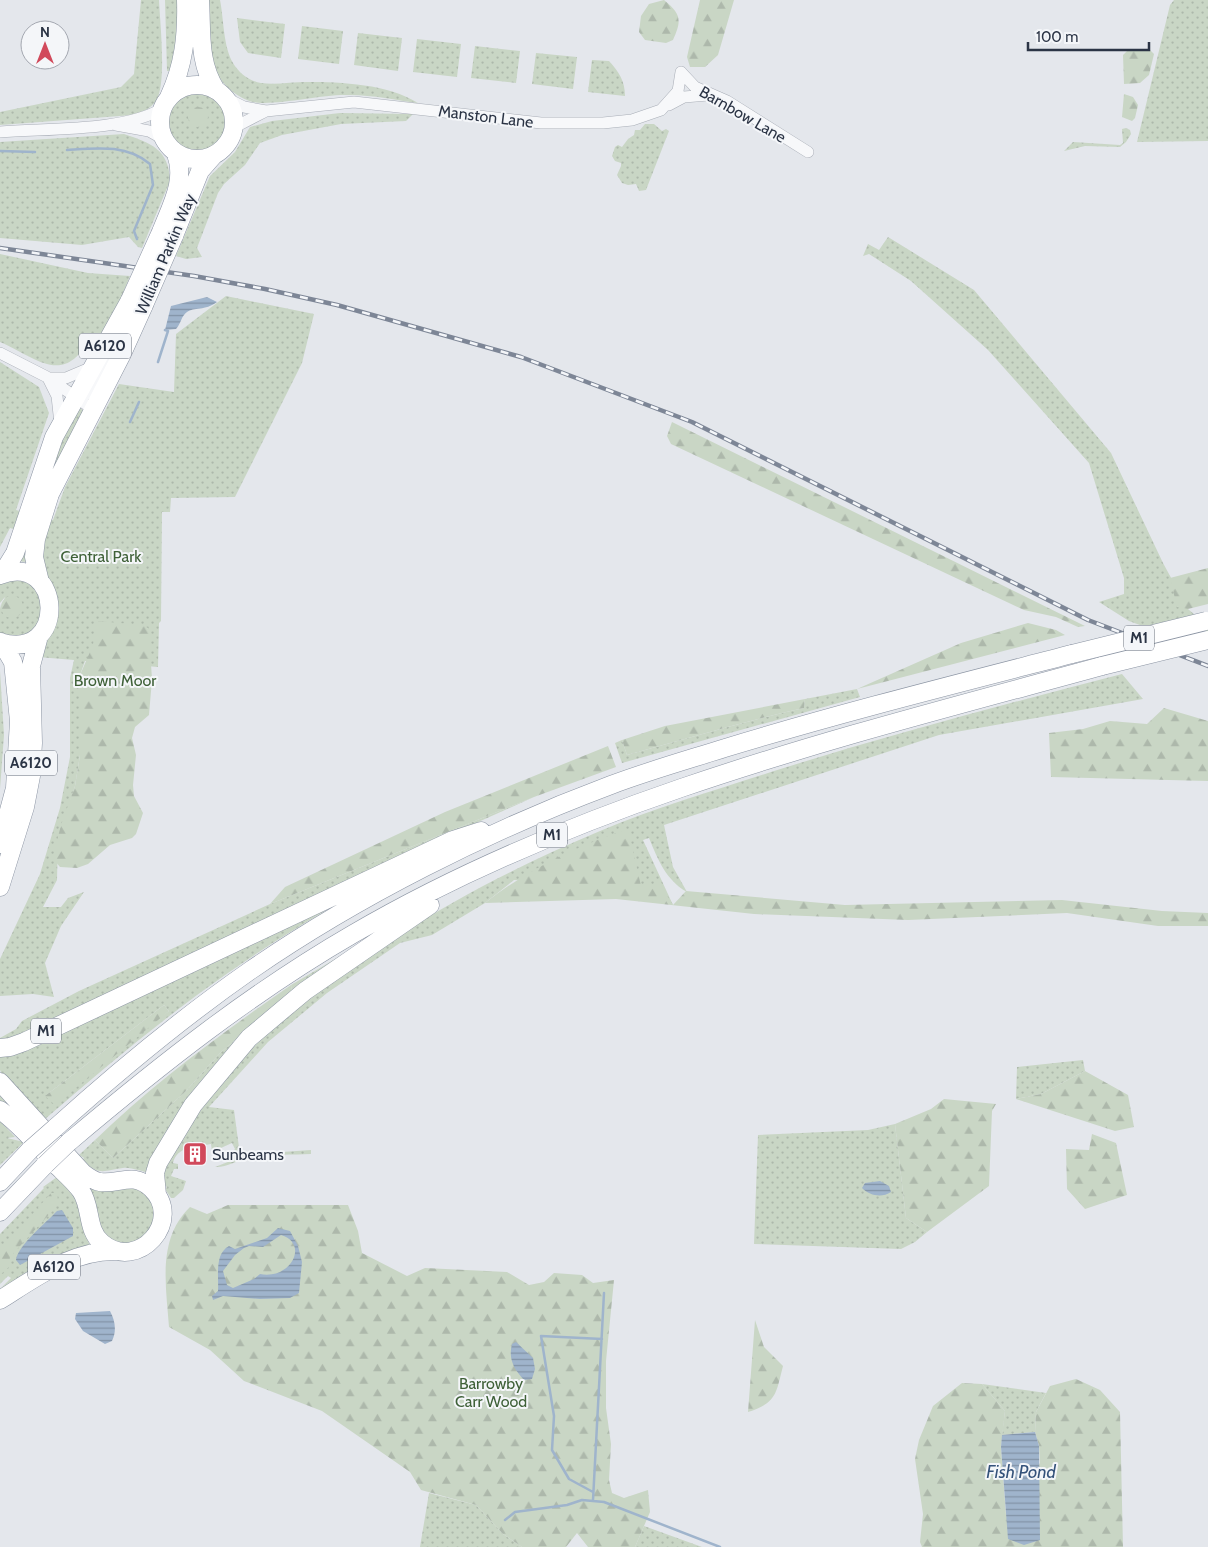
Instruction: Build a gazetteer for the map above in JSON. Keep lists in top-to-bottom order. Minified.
{"streets":{"highway":["William Parkin Way","A6120","M1"],"street":["Barnbow Lane","Manston Lane"]},"crossings":[["Barnbow Lane","Manston Lane"],["Manston Lane","William Parkin Way"],["William Parkin Way","A6120"]],"water":["Fish Pond"],"parks":["Central Park","Brown Moor","Barrowby Carr Wood"],"places":{"building":["Sunbeams"]},"scale_bar":"100 m","north":"top"}
